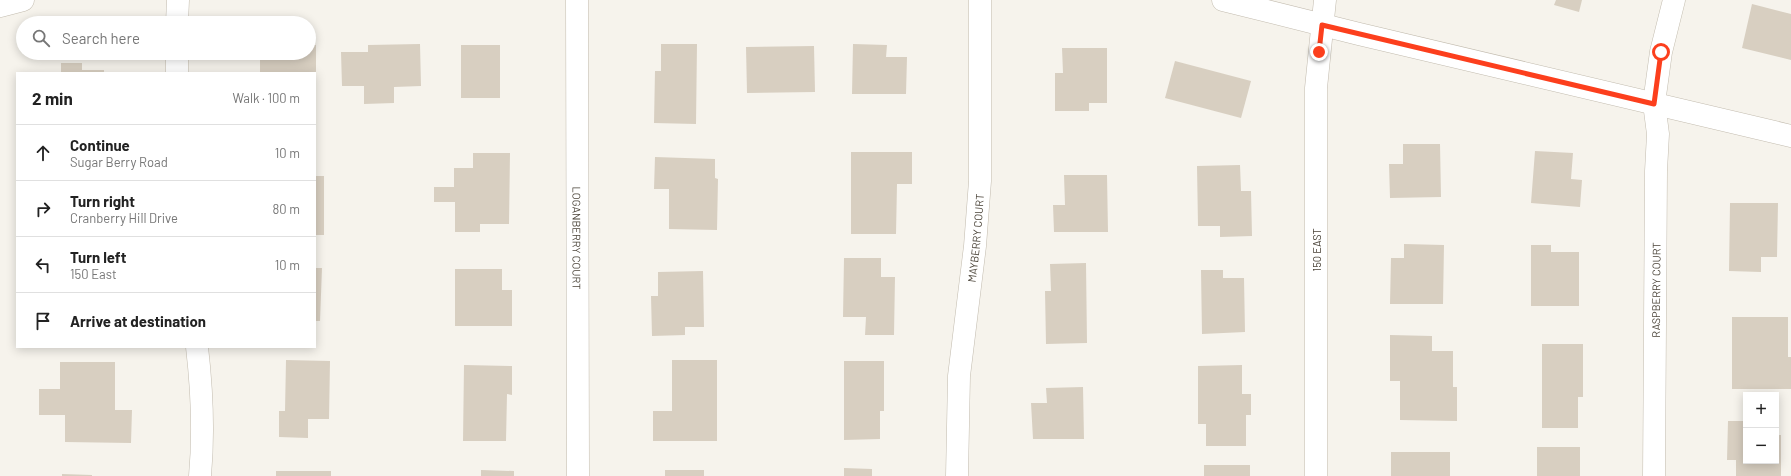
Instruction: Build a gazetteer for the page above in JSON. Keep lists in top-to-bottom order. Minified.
{"streets":{"street":["LOGANBERRY COURT","MAYBERRY COURT","150 EAST","RASPBERRY COURT"]},"page":{"search":"Search here","heading":["2 min","Walk · 100 m"],"list":[["Continue","Sugar Berry Road","10 m"],["Turn right","Cranberry Hill Drive","80 m"],["Turn left","150 East","10 m"],"Arrive at destination"],"map_buttons":["+","−"]}}
